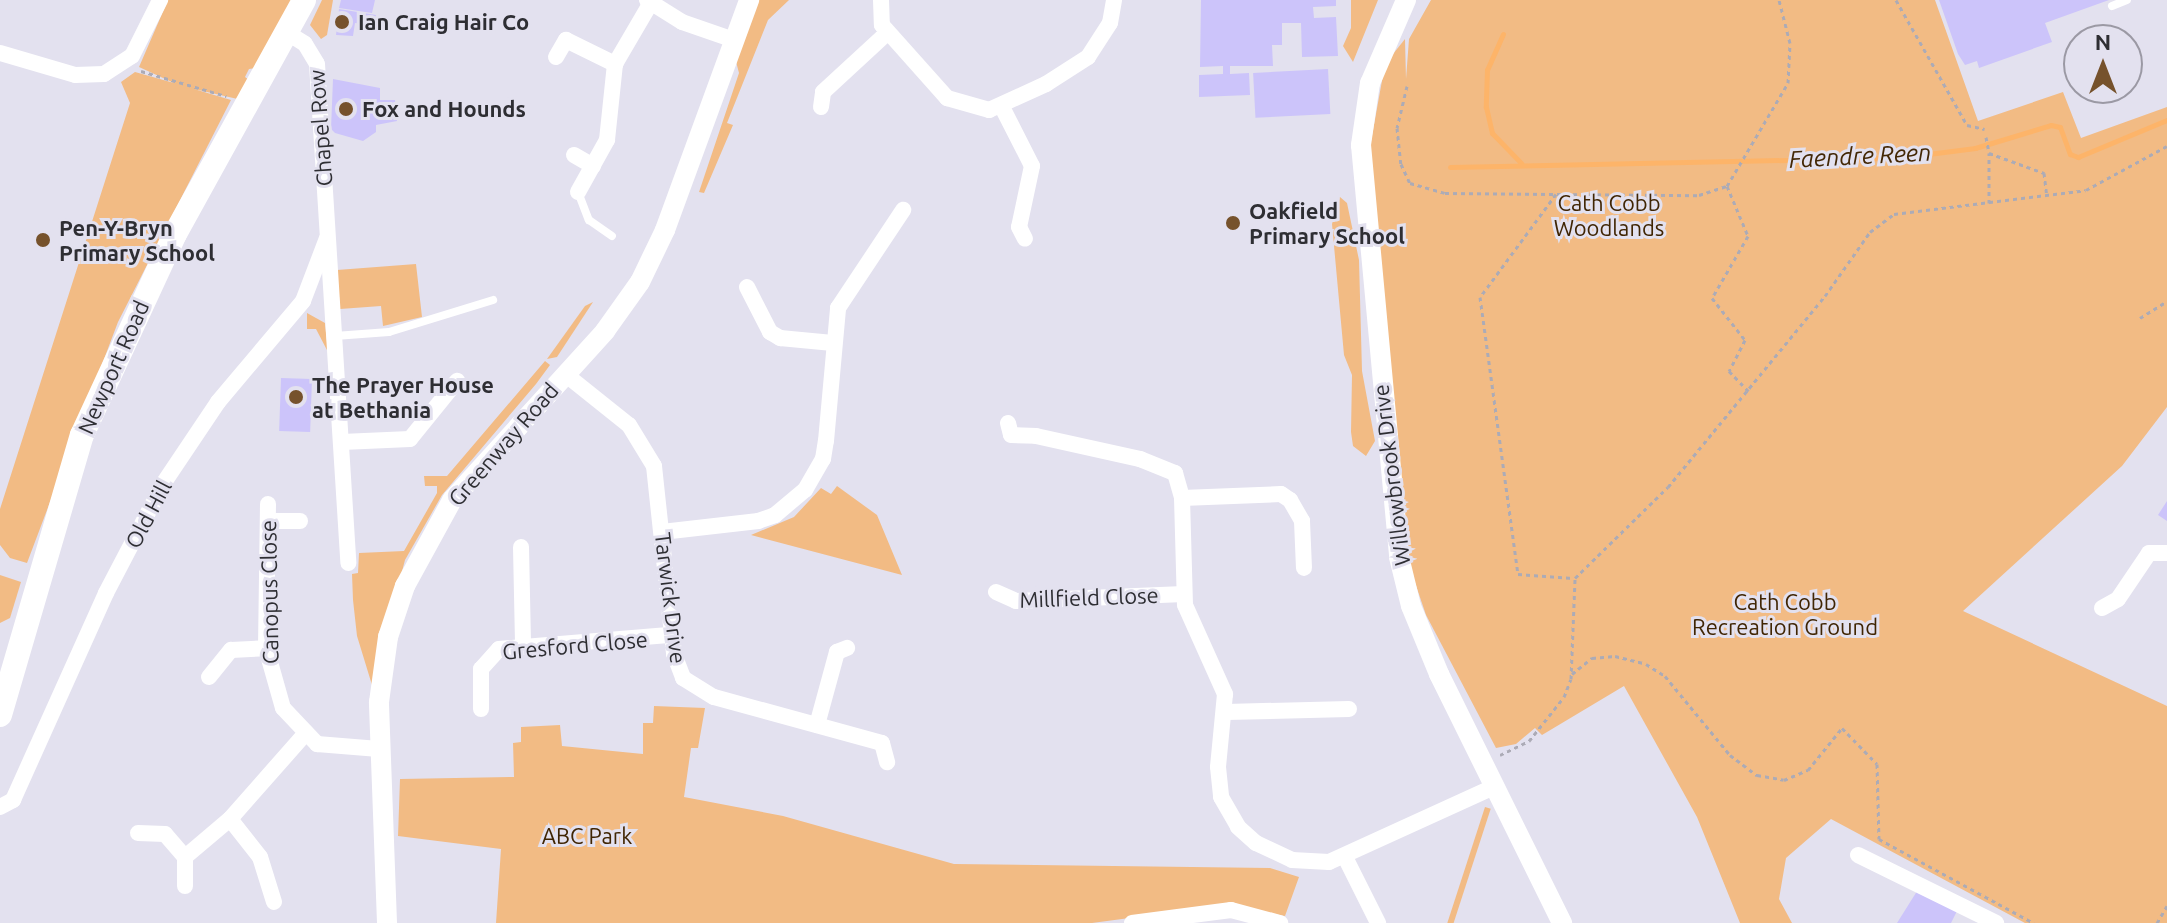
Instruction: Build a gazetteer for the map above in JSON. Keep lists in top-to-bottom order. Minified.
{"streets":{"main road":["Newport Road"],"street":["Chapel Row","Greenway Road","Willowbrook Drive","Old Hill","Canopus Close","Millfield Close","Tarwick Drive","Gresford Close"]},"crossings":[["Chapel Row","Newport Road"],["Chapel Row","Old Hill"],["Greenway Road","Tarwick Drive"],["Tarwick Drive","Gresford Close"]],"water":["Faendre Reen"],"parks":["Cath Cobb Woodlands","Cath Cobb Recreation Ground","ABC Park"],"places":["Ian Craig Hair Co","Fox and Hounds","Oakfield Primary School","Pen-Y-Bryn Primary School","The Prayer House at Bethania"],"north":"top"}
